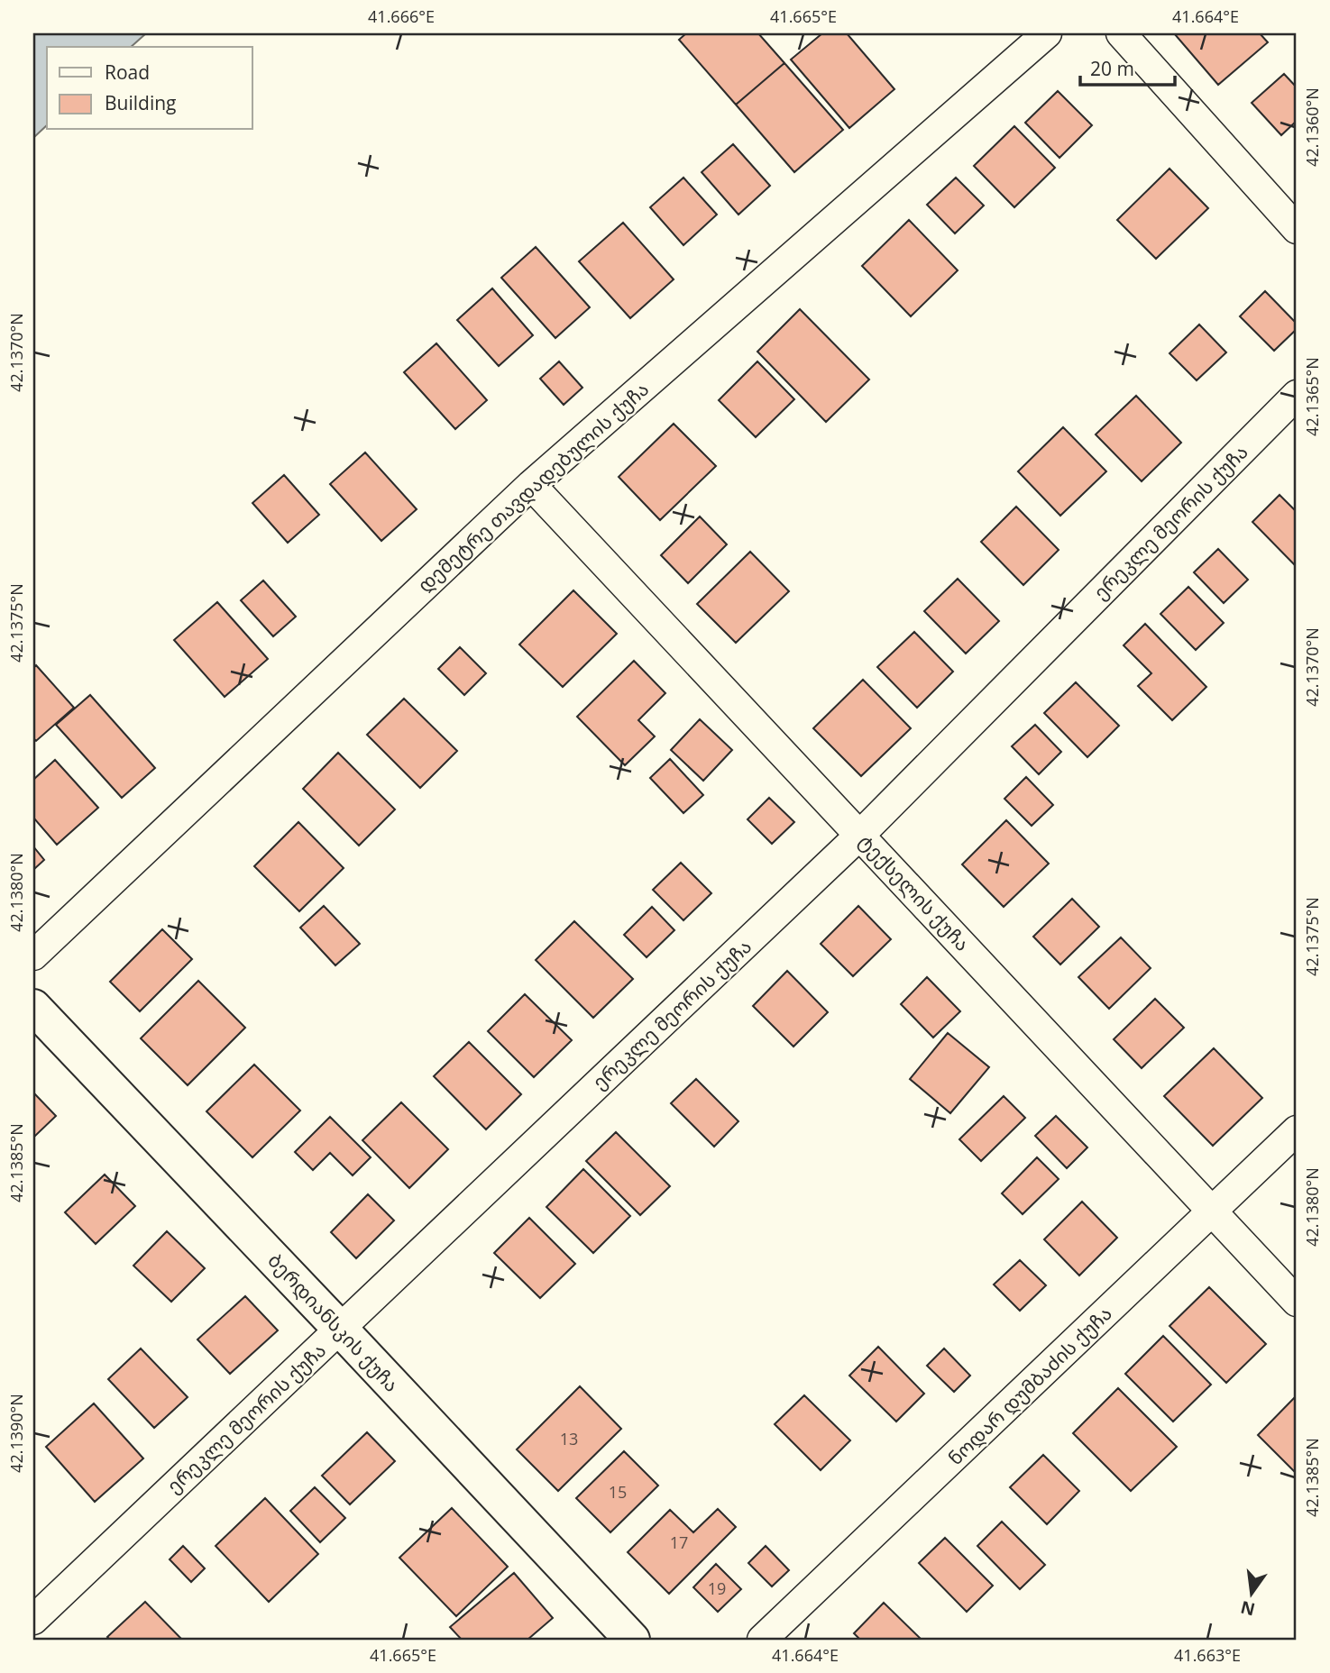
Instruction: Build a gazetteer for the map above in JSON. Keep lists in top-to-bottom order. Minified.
{"streets":{"street":["დემეტრე თავდადებულის ქუჩა","ერეკლე მეორის ქუჩა","ტექსელის ქუჩა","ბერდიანსკის ქუჩა","ნოდარ დუმბაძის ქუჩა"]},"crossings":[["დემეტრე თავდადებულის ქუჩა","ტექსელის ქუჩა"],["ერეკლე მეორის ქუჩა","ტექსელის ქუჩა"],["ერეკლე მეორის ქუჩა","ბერდიანსკის ქუჩა"],["ტექსელის ქუჩა","ნოდარ დუმბაძის ქუჩა"]],"house_numbers":["13","15","17","19"],"legend":["Road","Building"],"scale_bar":"20 m","north":"bottom","coordinates":["41.666°E","41.665°E","41.664°E","42.1360°N","42.1370°N","42.1365°N","42.1375°N","42.1380°N","42.1385°N","42.1390°N","41.663°E"]}
